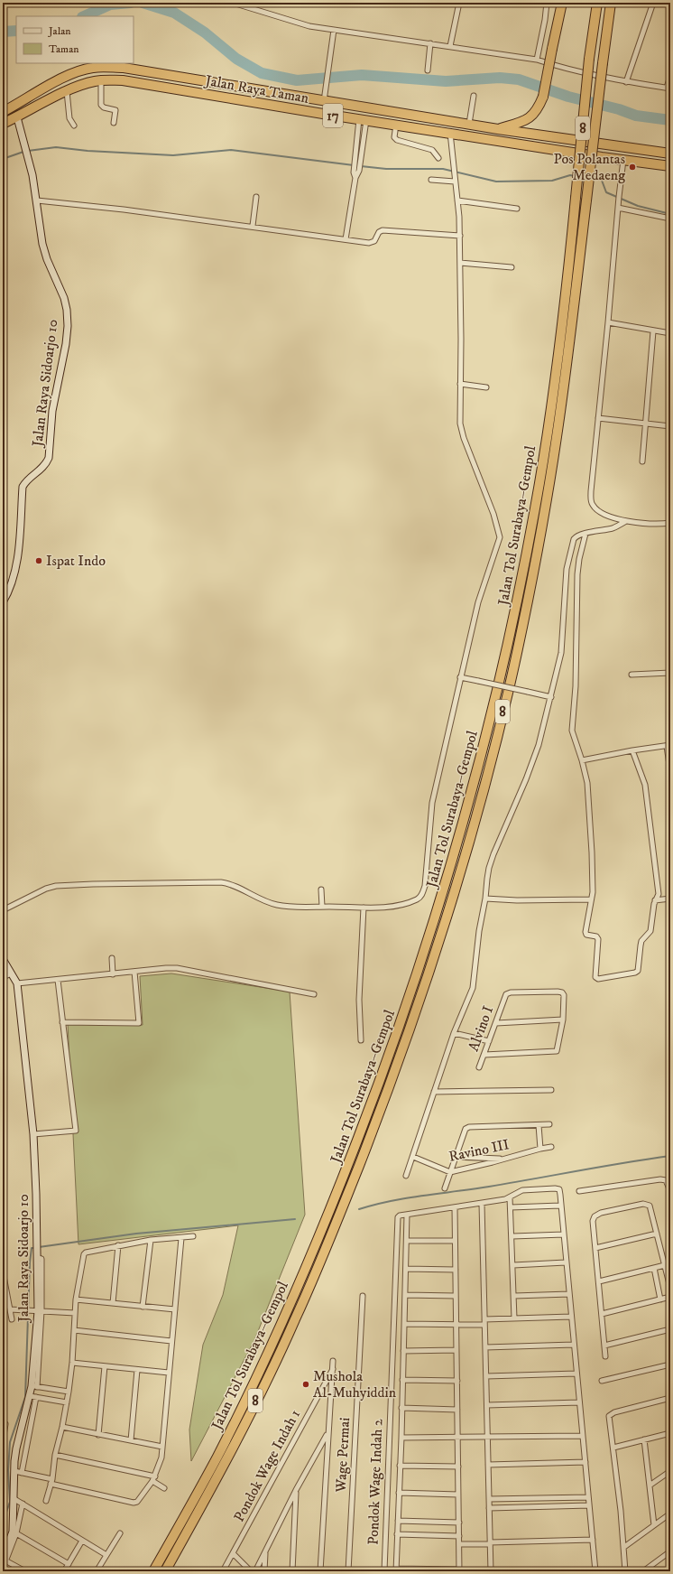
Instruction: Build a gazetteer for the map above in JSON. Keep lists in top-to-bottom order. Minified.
{"streets":{"highway":["Jalan Raya Taman","17","8","Jalan Tol Surabaya–Gempol"],"street":["Jalan Raya Sidoarjo 10","Alvino I","Ravino III","Wage Permai","Pondok Wage Indah 1","Pondok Wage Indah 2"]},"crossings":[["Jalan Raya Taman","17"],["Jalan Raya Taman","Jalan Raya Sidoarjo 10"]],"places":["Pos Polantas Medaeng","Ispat Indo","Mushola Al-Muhyiddin"],"legend":["Jalan","Taman"]}
